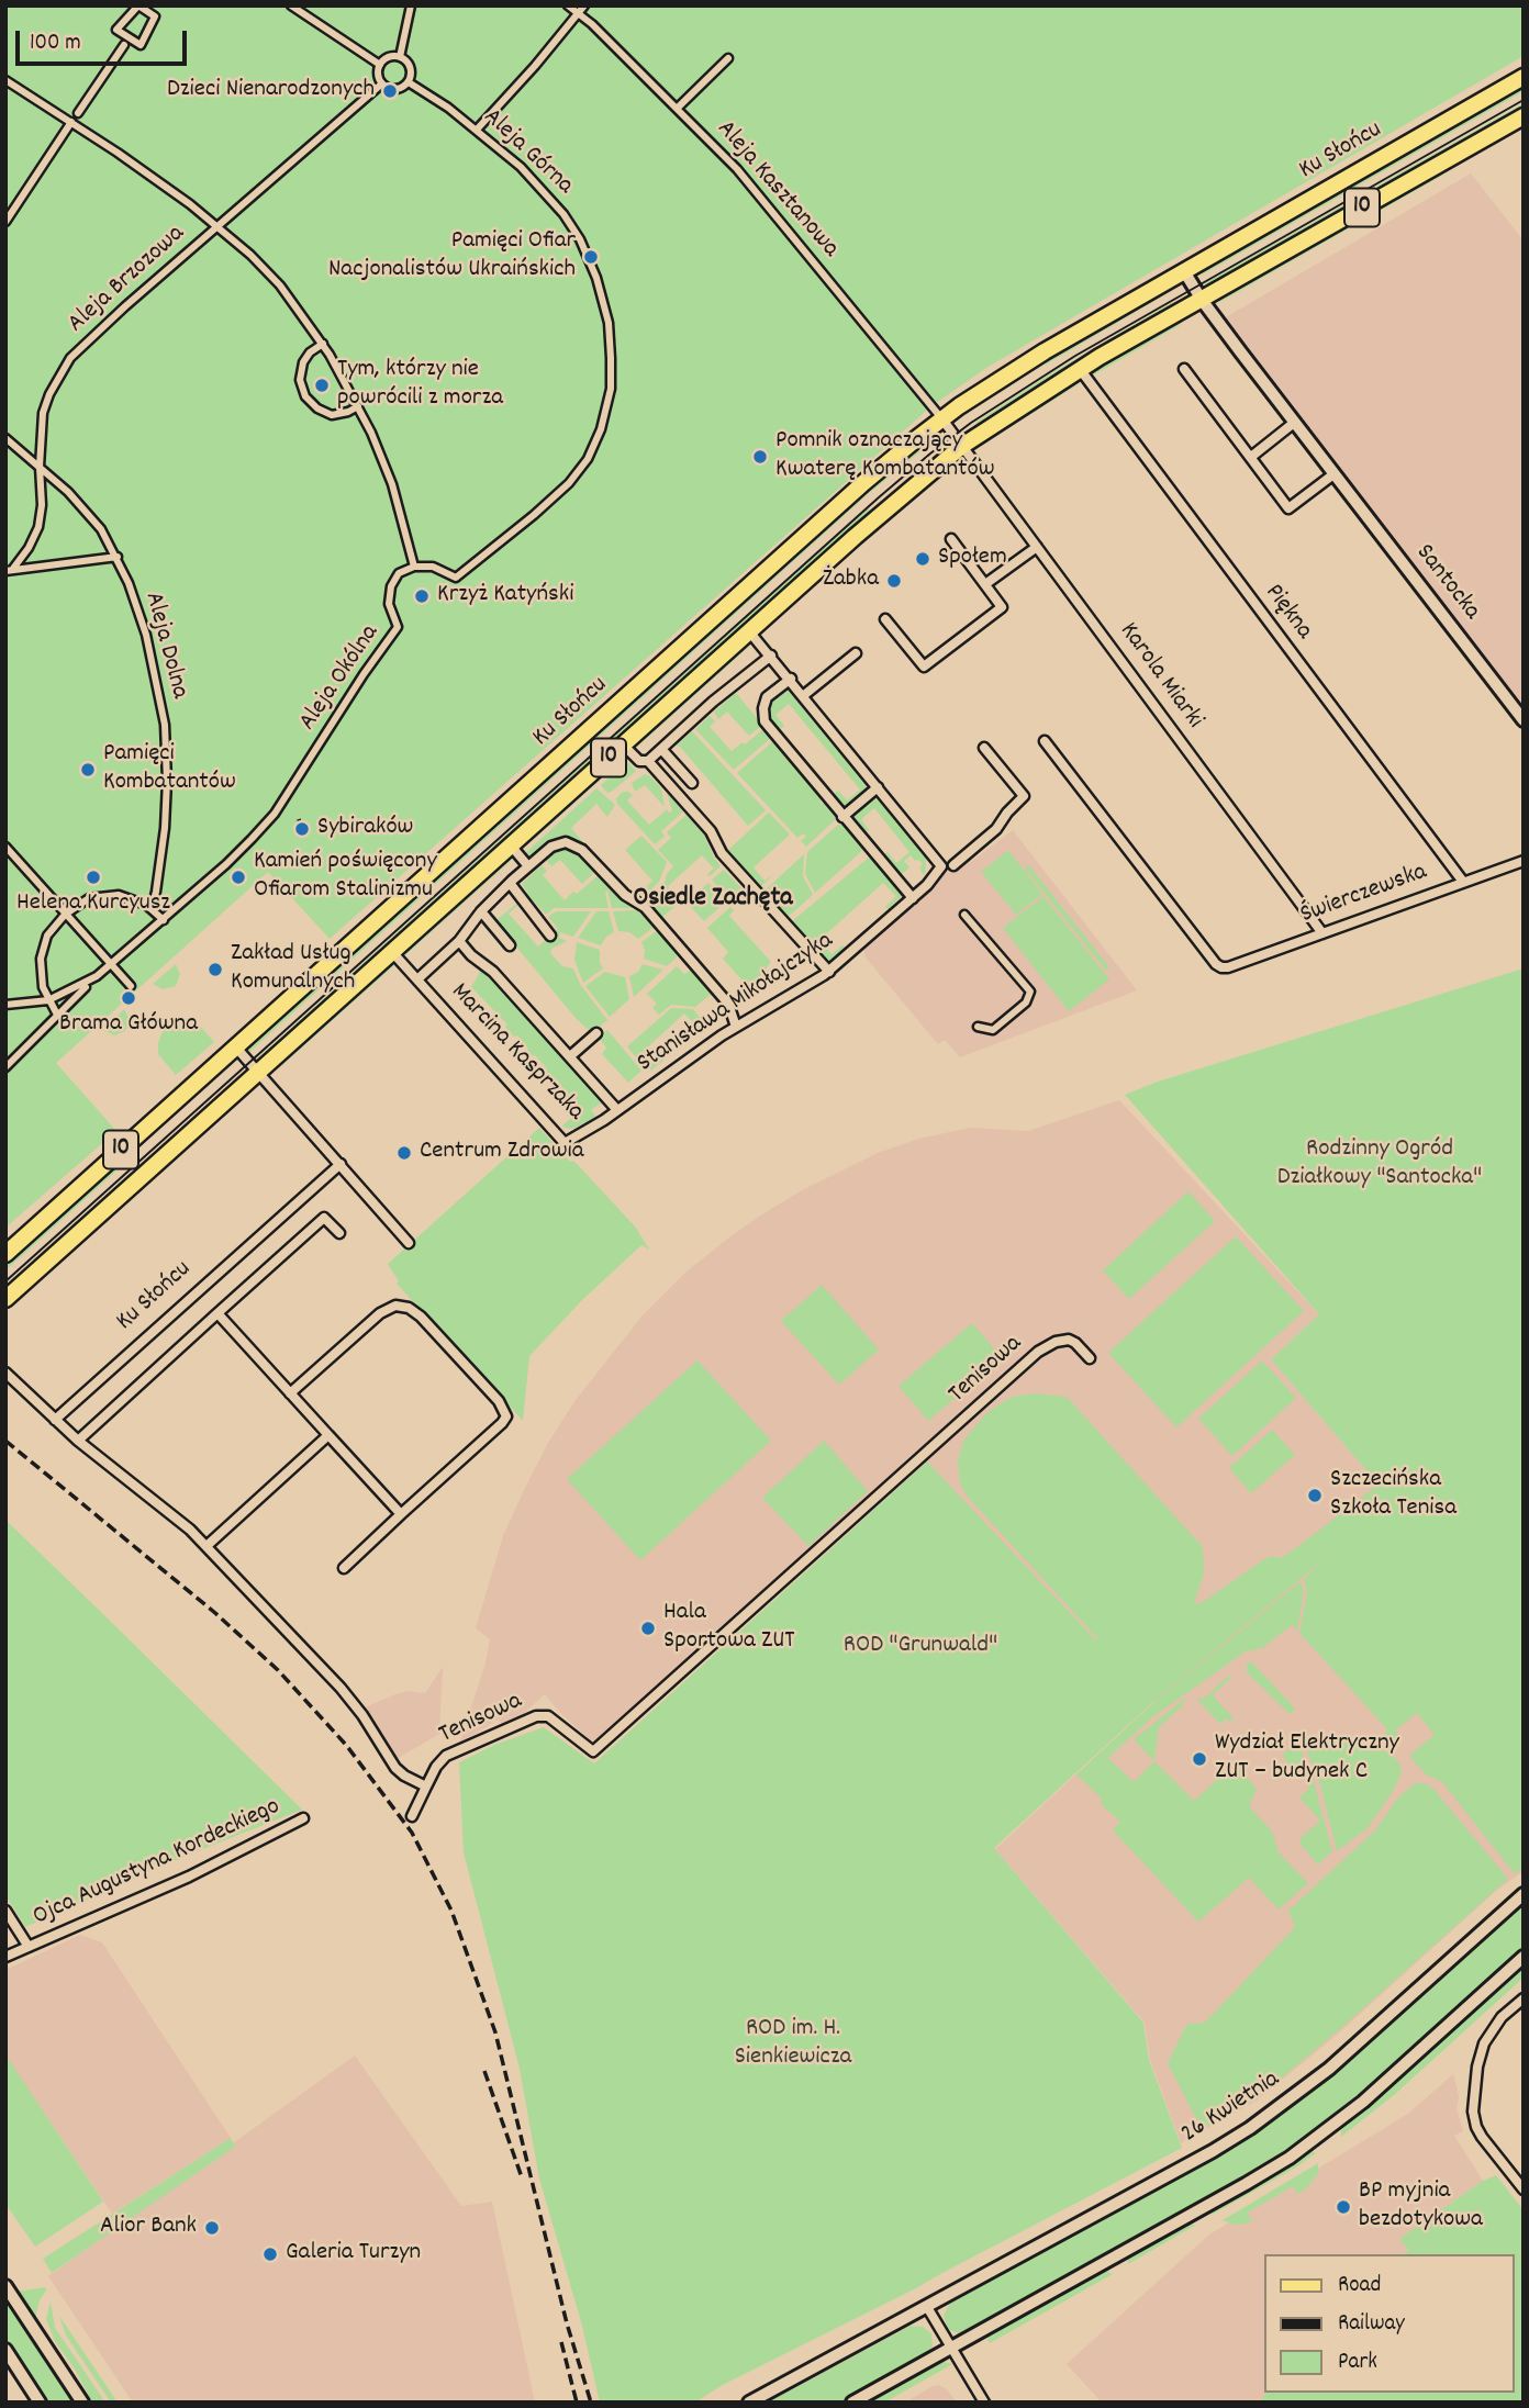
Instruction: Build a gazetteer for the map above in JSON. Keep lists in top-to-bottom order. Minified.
{"streets":{"main road":["Ku Słońcu","10"],"street":["Aleja Górna","Aleja Kasztanowa","Aleja Brzozowa","Santocka","Piękna","Aleja Dolna","Karola Miarki","Aleja Okólna","Świerczewska","Stanisława Mikołajczyka","Marcina Kasprzaka","Tenisowa","Ojca Augustyna Kordeckiego","26 Kwietnia"]},"crossings":[["Ku Słońcu","Aleja Kasztanowa"],["Aleja Górna","Aleja Brzozowa"],["Aleja Górna","Aleja Okólna"],["10","Santocka"],["10","Piękna"],["10","Karola Miarki"],["10","Marcina Kasprzaka"],["Aleja Brzozowa","Aleja Dolna"],["Piękna","Świerczewska"],["Karola Miarki","Świerczewska"],["Stanisława Mikołajczyka","Marcina Kasprzaka"]],"districts":["Osiedle Zachęta"],"parks":["Rodzinny Ogród Działkowy \"Santocka\"","ROD \"Grunwald\"","ROD im. H. Sienkiewicza"],"places":["Dzieci Nienarodzonych","Pamięci Ofiar Nacjonalistów Ukraińskich","Tym, którzy nie powrócili z morza","Pomnik oznaczający Kwaterę Kombatantów","Społem","Żabka","Krzyż Katyński","Pamięci Kombatantów","Sybiraków","Helena Kurcyusz","Kamień poświęcony Ofiarom Stalinizmu","Zakład Usług Komunalnych","Brama Główna","Centrum Zdrowia","Szczecińska Szkoła Tenisa","Hala Sportowa ZUT","Wydział Elektryczny ZUT – budynek C","BP myjnia bezdotykowa","Alior Bank","Galeria Turzyn"],"legend":["Road","Railway","Park"],"scale_bar":"100 m"}
